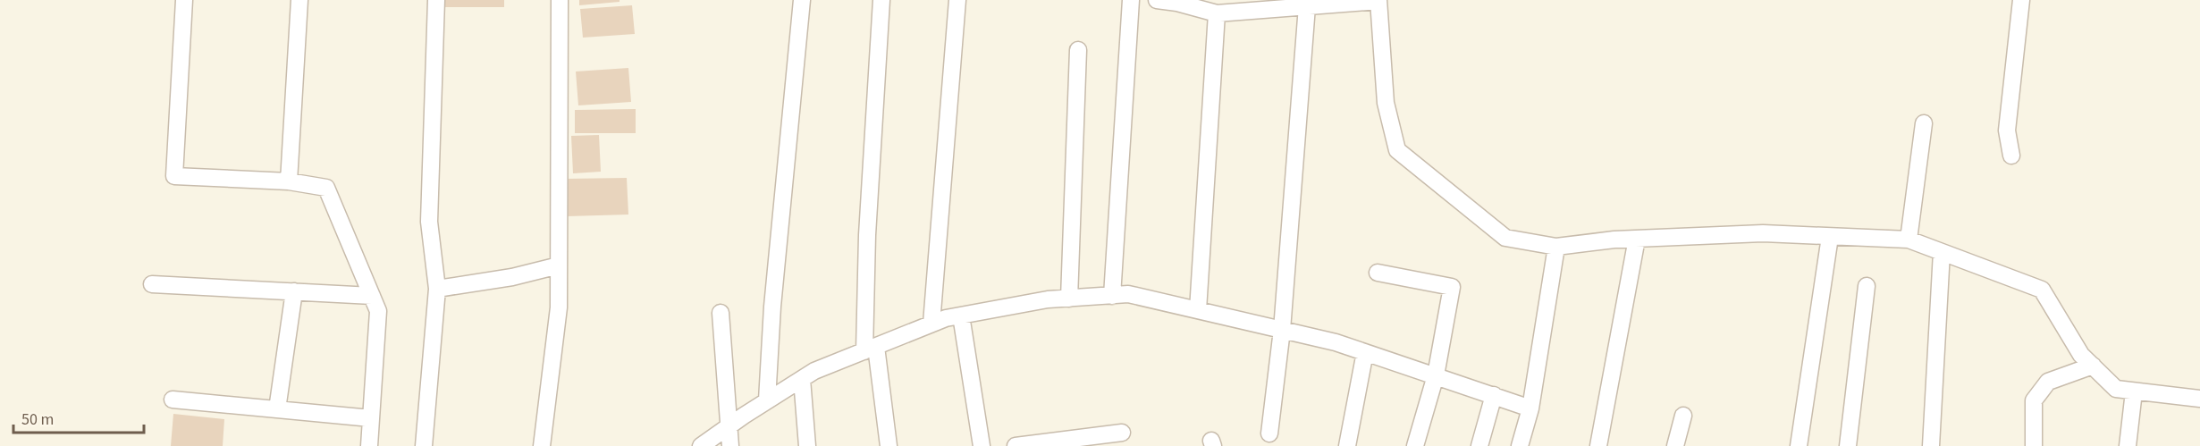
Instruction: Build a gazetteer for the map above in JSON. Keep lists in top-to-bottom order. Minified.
{"scale_bar":"50 m"}
